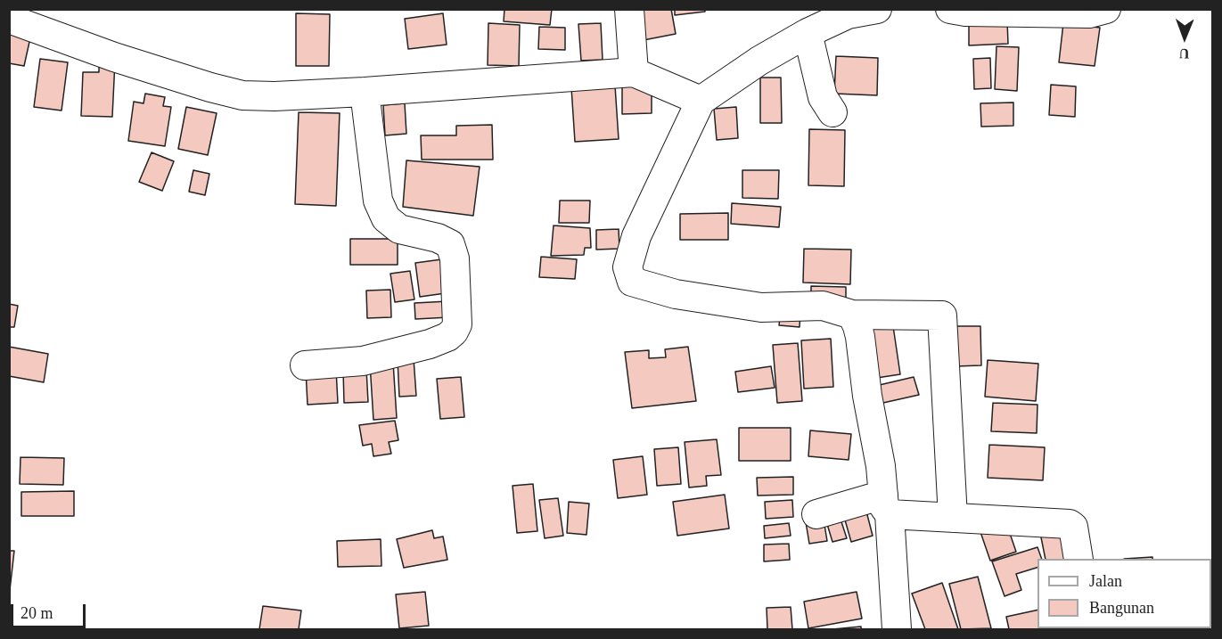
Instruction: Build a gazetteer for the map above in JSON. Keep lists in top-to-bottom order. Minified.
{"legend":["Jalan","Bangunan"],"scale_bar":"20 m","north":"bottom"}
